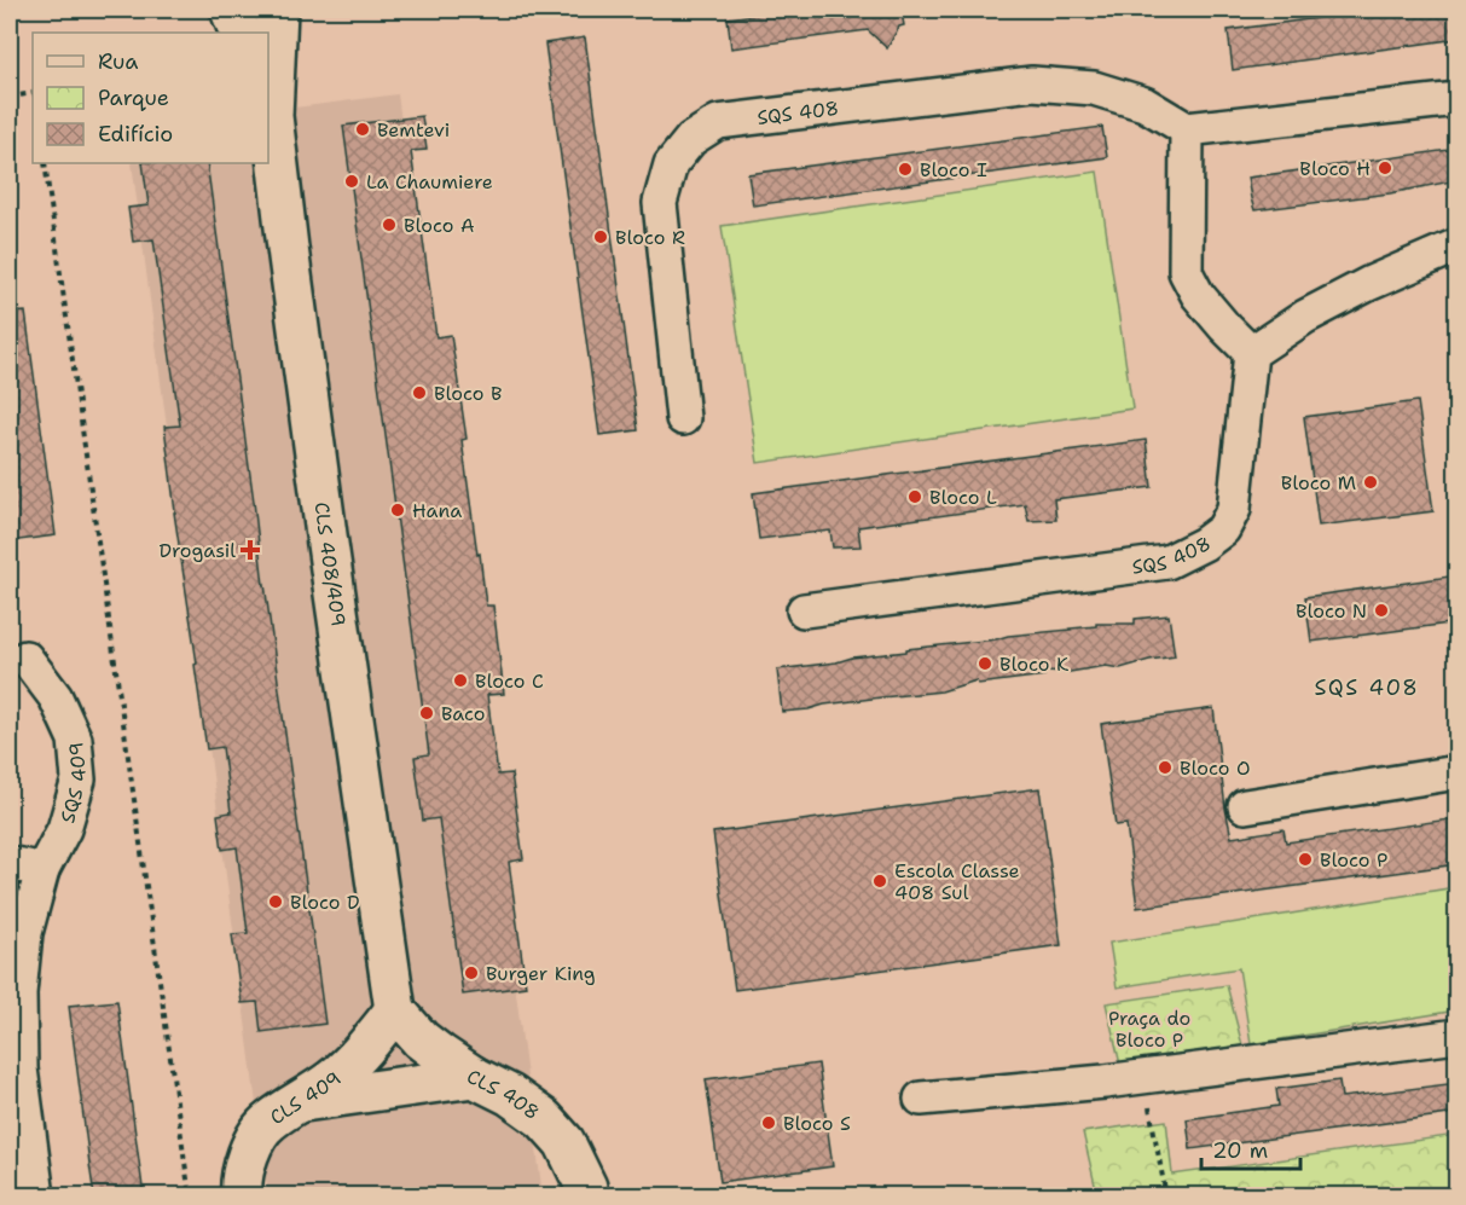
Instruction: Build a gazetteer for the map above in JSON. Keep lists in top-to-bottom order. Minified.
{"streets":{"street":["SQS 408","CLS 408/409","SQS 409","CLS 408","CLS 409"]},"crossings":[["CLS 408/409","CLS 408"],["CLS 408/409","CLS 409"],["CLS 408","CLS 409"]],"districts":["SQS 408"],"parks":["Praça do Bloco P"],"places":{"other":["Bemtevi","Bloco H","Bloco I","La Chaumiere","Bloco A","Bloco R","Bloco B","Bloco M","Bloco L","Hana","Bloco N","Bloco K","Bloco C","Baco","Bloco O","Bloco P","Escola Classe 408 Sul","Bloco D","Burger King","Bloco S"],"health":["Drogasil"]},"legend":["Rua","Parque","Edifício"],"scale_bar":"20 m"}
